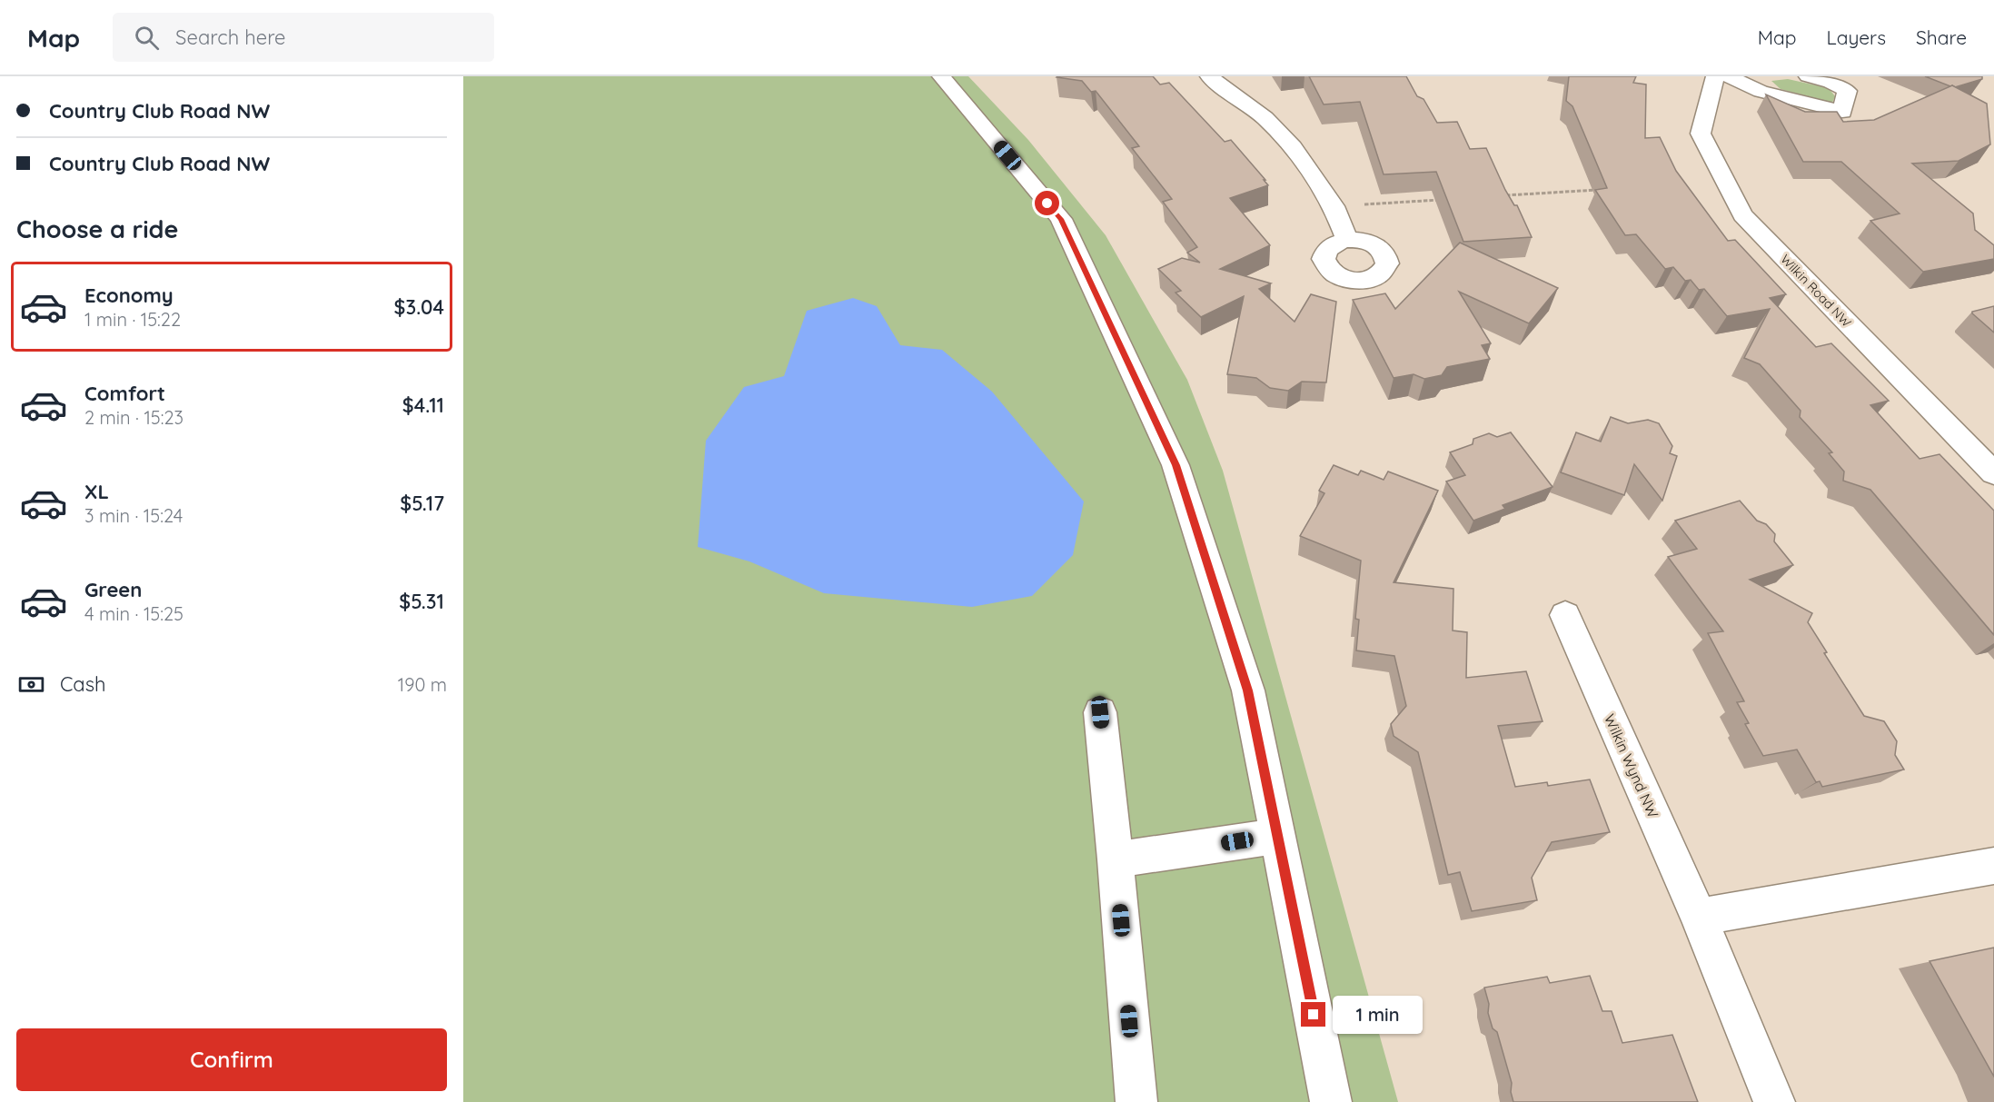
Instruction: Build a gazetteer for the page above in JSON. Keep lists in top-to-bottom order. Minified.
{"streets":{"street":["Wilkin Road NW","Wilkin Wynd NW"]},"page":{"header":"Map","search":"Search here","nav":["Map","Layers","Share"],"banner":["Country Club Road NW","Country Club Road NW"],"heading":"Choose a ride","list":[{"name":"Economy","note":"1 min · 15:22","value":"$3.04"},{"name":"Comfort","note":"2 min · 15:23","value":"$4.11"},{"name":"XL","note":"3 min · 15:24","value":"$5.17"},{"name":"Green","note":"4 min · 15:25","value":"$5.31"}],"pay":["Cash","190 m"],"bubble":"1 min","buttons":"Confirm"}}
